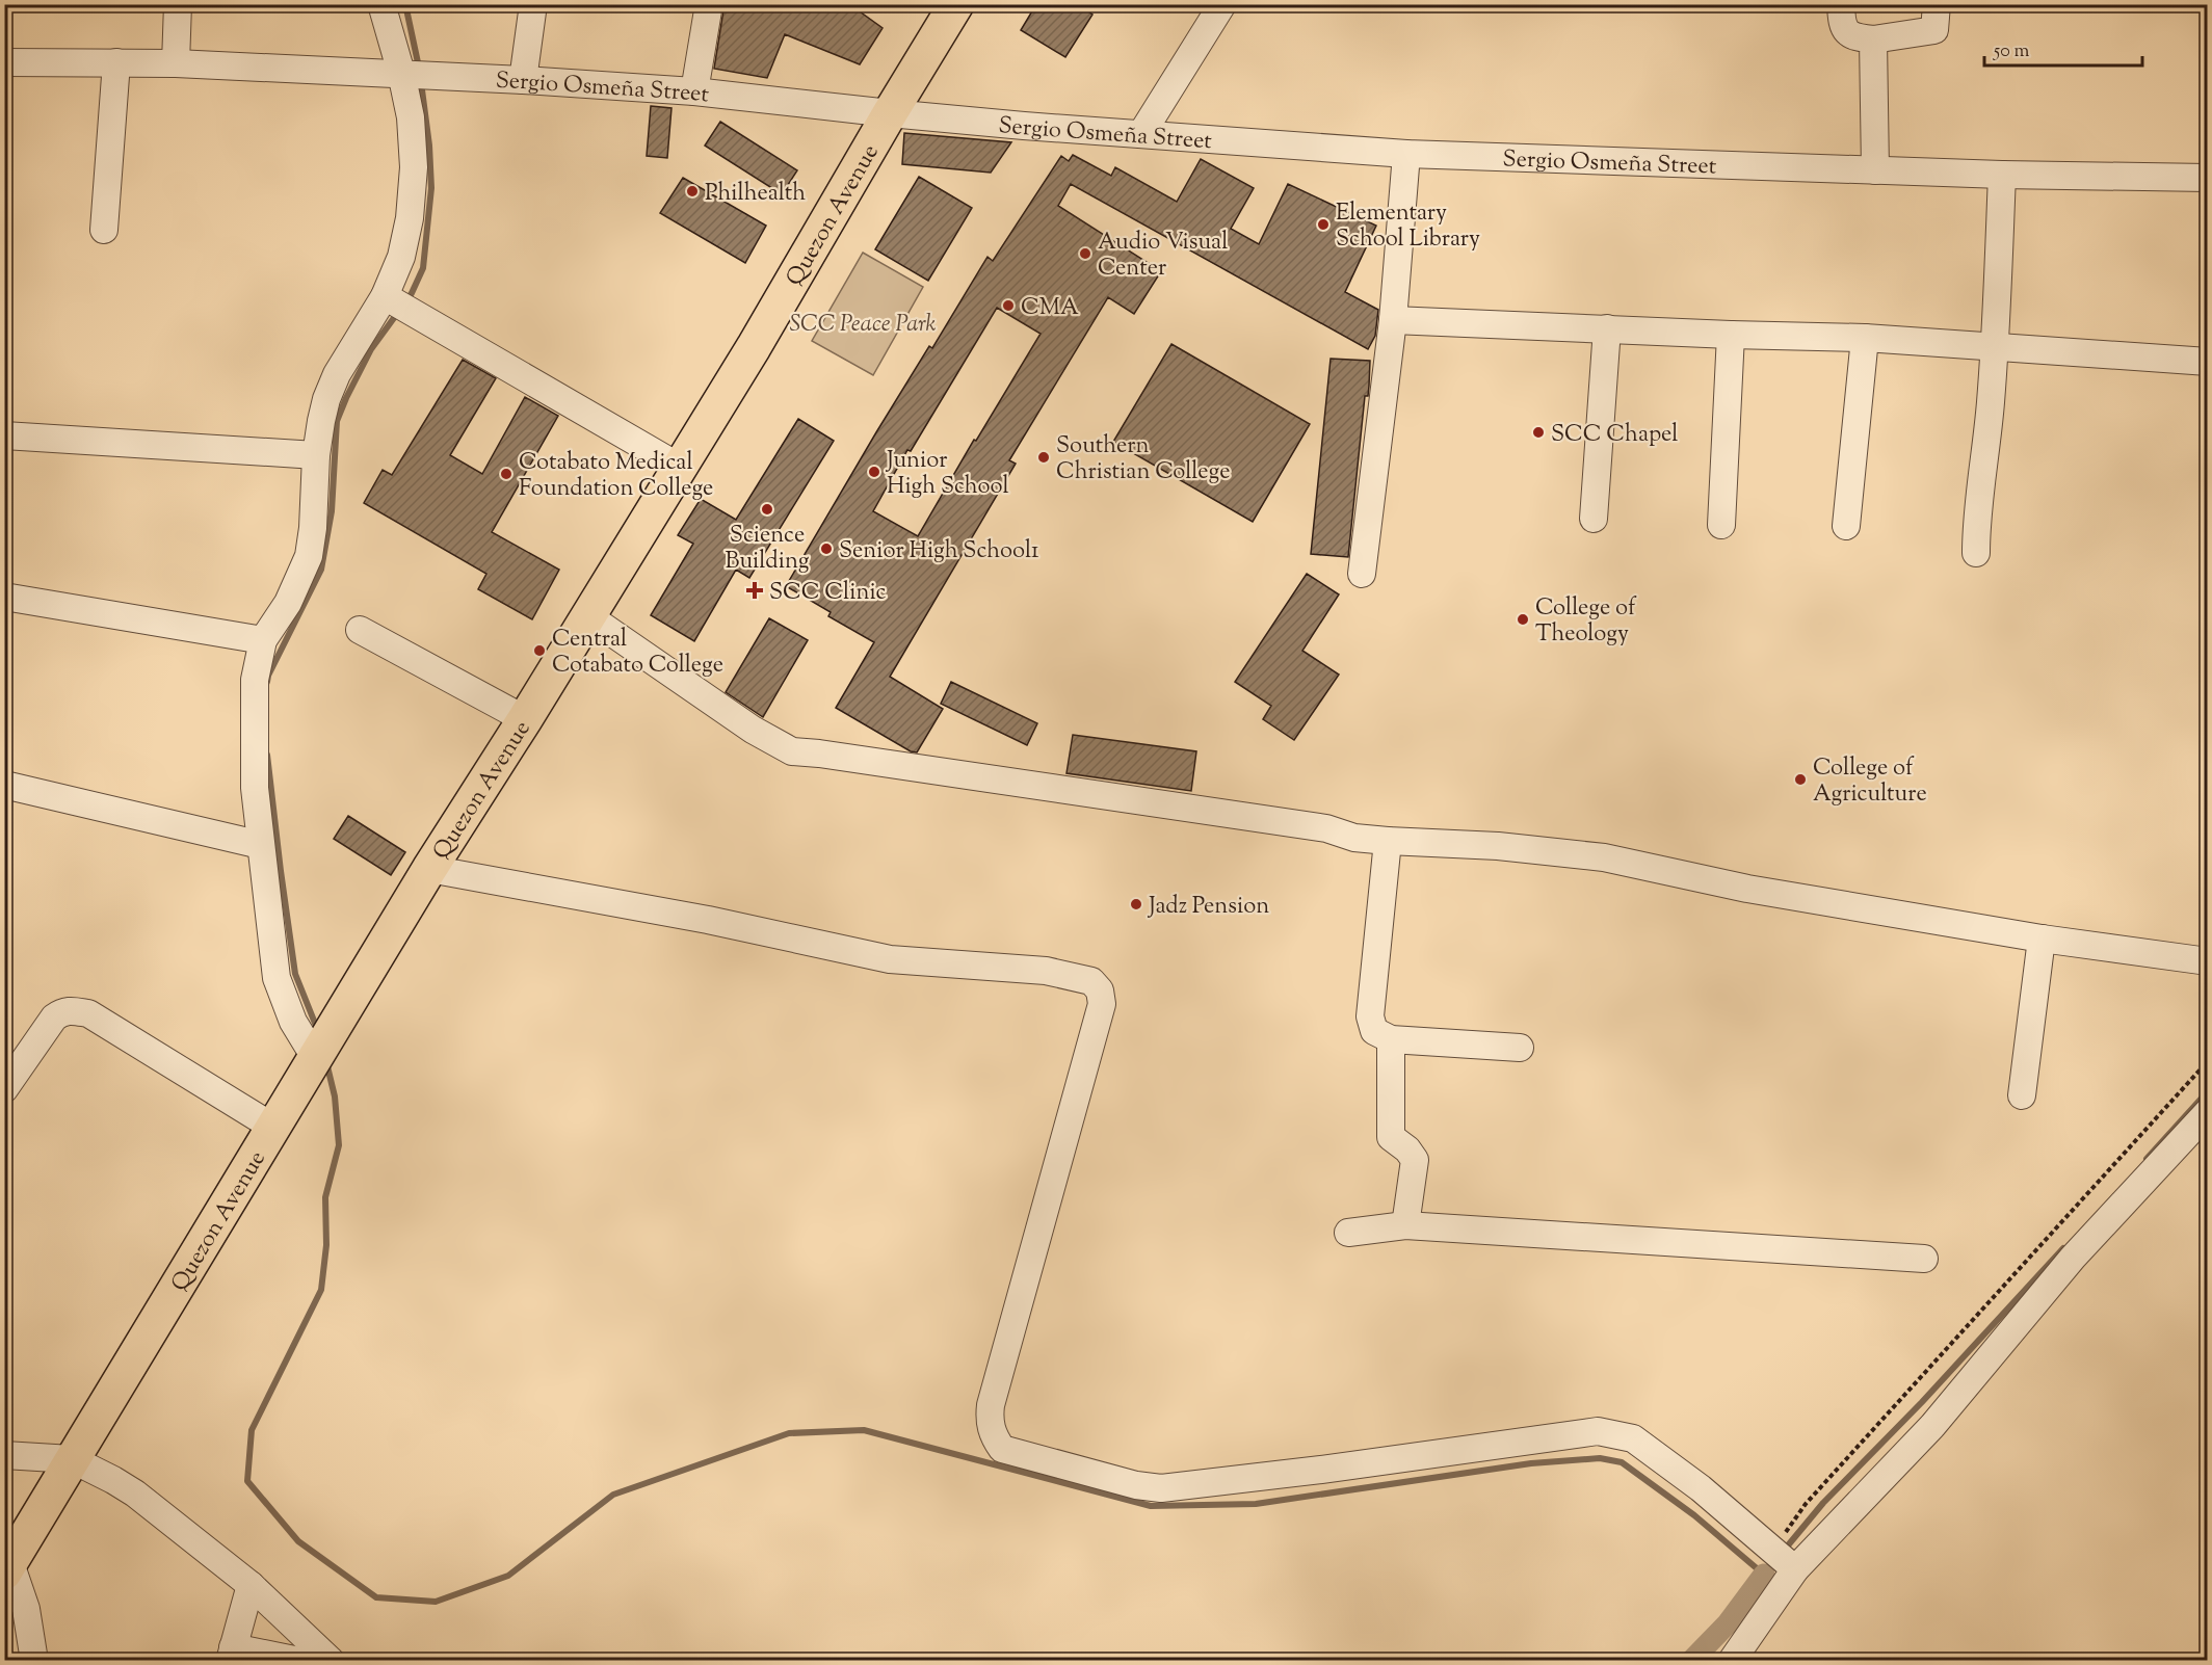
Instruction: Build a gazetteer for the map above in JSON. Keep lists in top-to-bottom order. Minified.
{"streets":{"main road":["Quezon Avenue"],"street":["Sergio Osmeña Street"]},"crossings":[["Sergio Osmeña Street","Quezon Avenue"]],"parks":["SCC Peace Park"],"places":{"other":["Philhealth","Elementary School Library","Audio Visual Center","CMA","SCC Chapel","Southern Christian College","Junior High School","Cotabato Medical Foundation College","Science Building","Senior High School1","College of Theology","Central Cotabato College","College of Agriculture","Jadz Pension"],"health":["SCC Clinic"]},"scale_bar":"50 m"}
